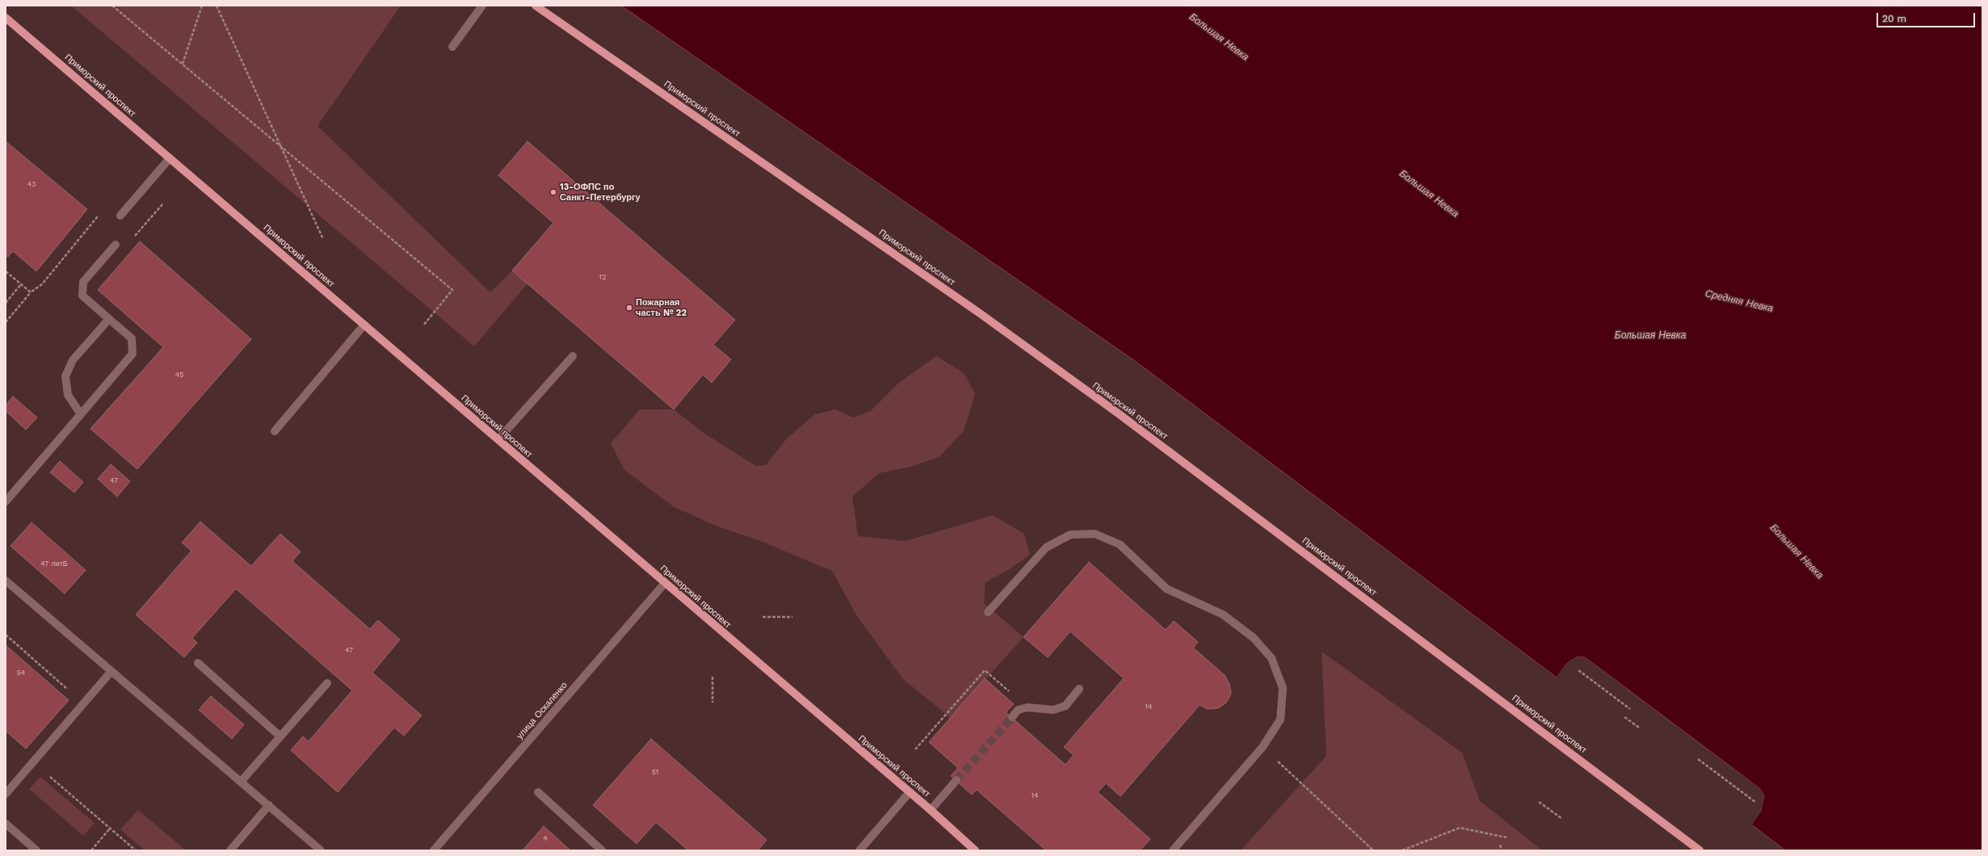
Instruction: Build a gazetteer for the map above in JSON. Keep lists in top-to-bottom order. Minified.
{"streets":{"main road":["Приморский проспект"],"street":["улица Оскаленко"]},"crossings":[["Приморский проспект","улица Оскаленко"]],"water":["Большая Невка","Средняя Невка"],"places":["13-ОФПС по Санкт-Петербургу","Пожарная часть № 22"],"house_numbers":["43","12","45","47","47 литБ","47","54","14","51","14","4"],"scale_bar":"20 m"}
